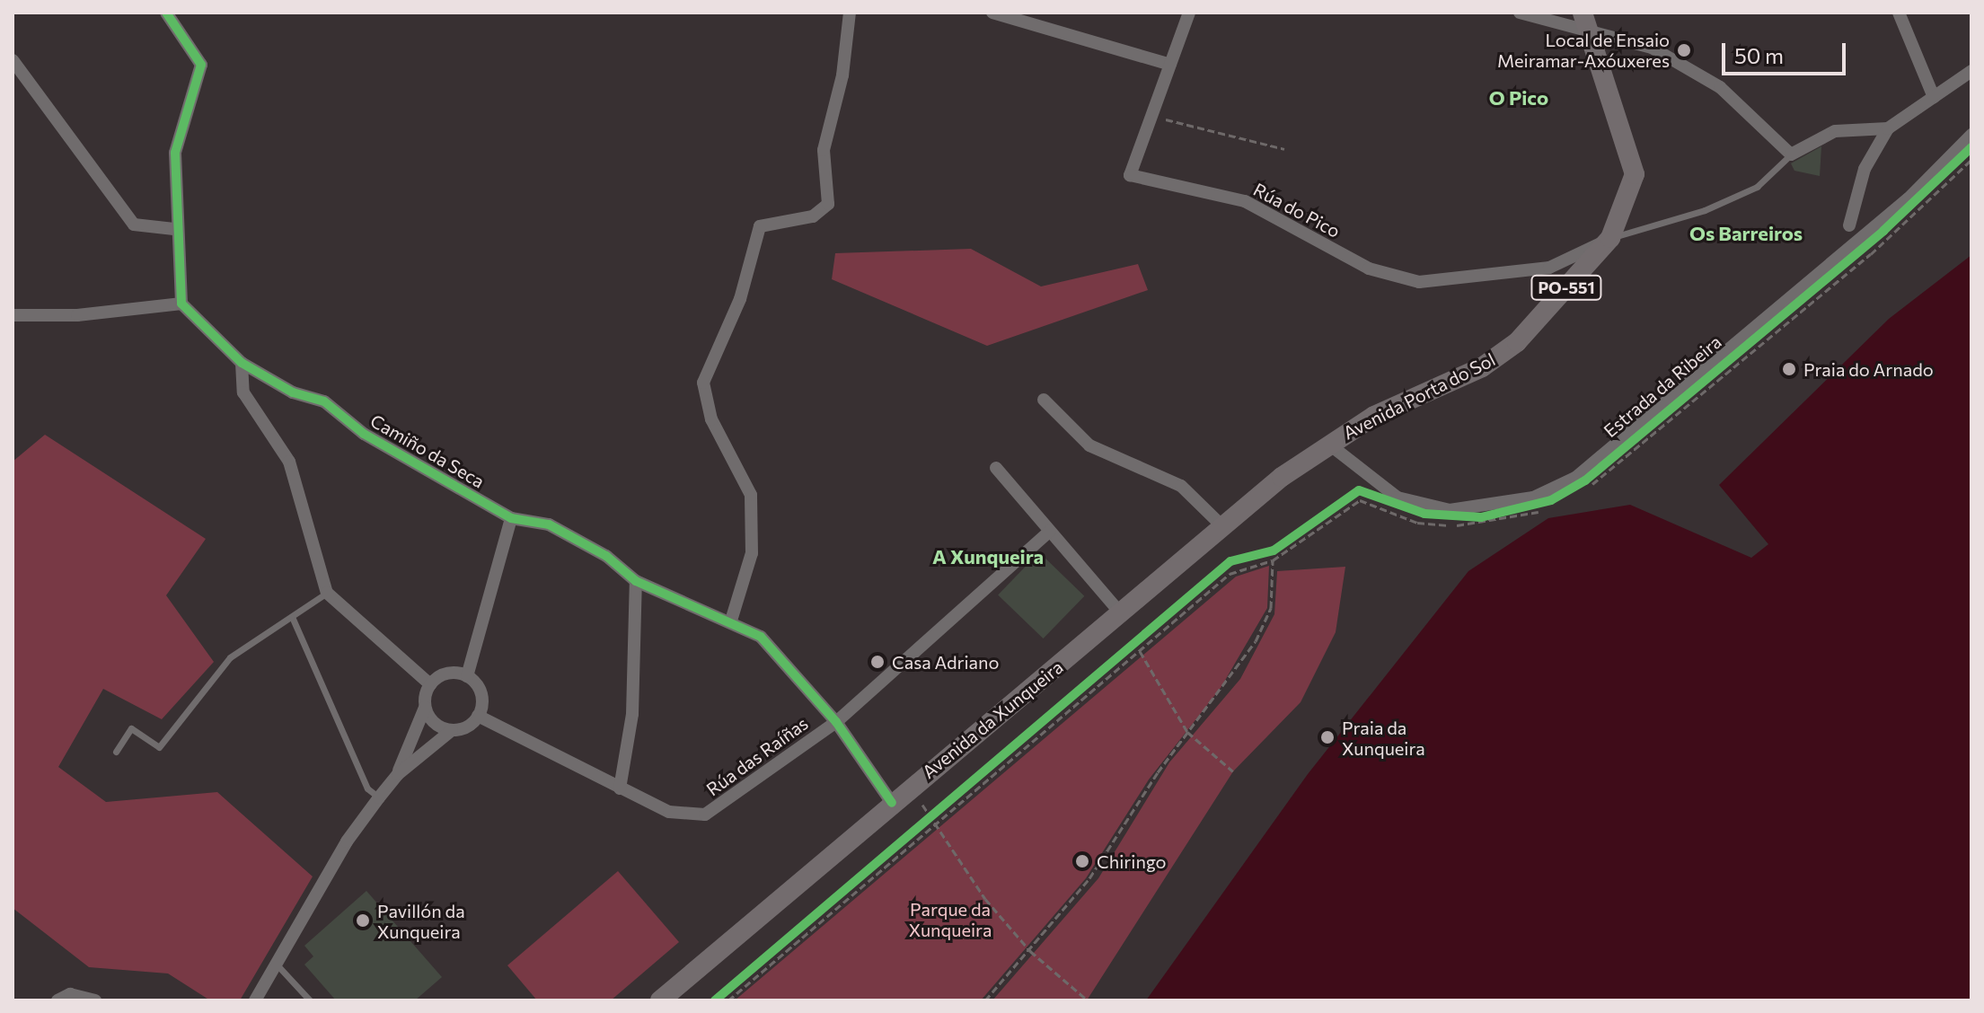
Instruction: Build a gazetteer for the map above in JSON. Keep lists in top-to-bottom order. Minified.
{"streets":{"main road":["PO-551","Avenida Porta do Sol","Avenida da Xunqueira"],"street":["Rúa do Pico","Estrada da Ribeira","Camiño da Seca","Rúa das Raíñas"]},"crossings":[["Rúa do Pico","Avenida Porta do Sol"],["Estrada da Ribeira","Avenida Porta do Sol"],["Estrada da Ribeira","Avenida da Xunqueira"],["Avenida Porta do Sol","Avenida da Xunqueira"],["Camiño da Seca","Avenida da Xunqueira"],["Camiño da Seca","Rúa das Raíñas"]],"districts":["O Pico","Os Barreiros","A Xunqueira"],"parks":["Parque da Xunqueira"],"places":["Local de Ensaio Meiramar-Axóuxeres","Praia do Arnado","Casa Adriano","Praia da Xunqueira","Chiringo","Pavillón da Xunqueira"],"scale_bar":"50 m"}
